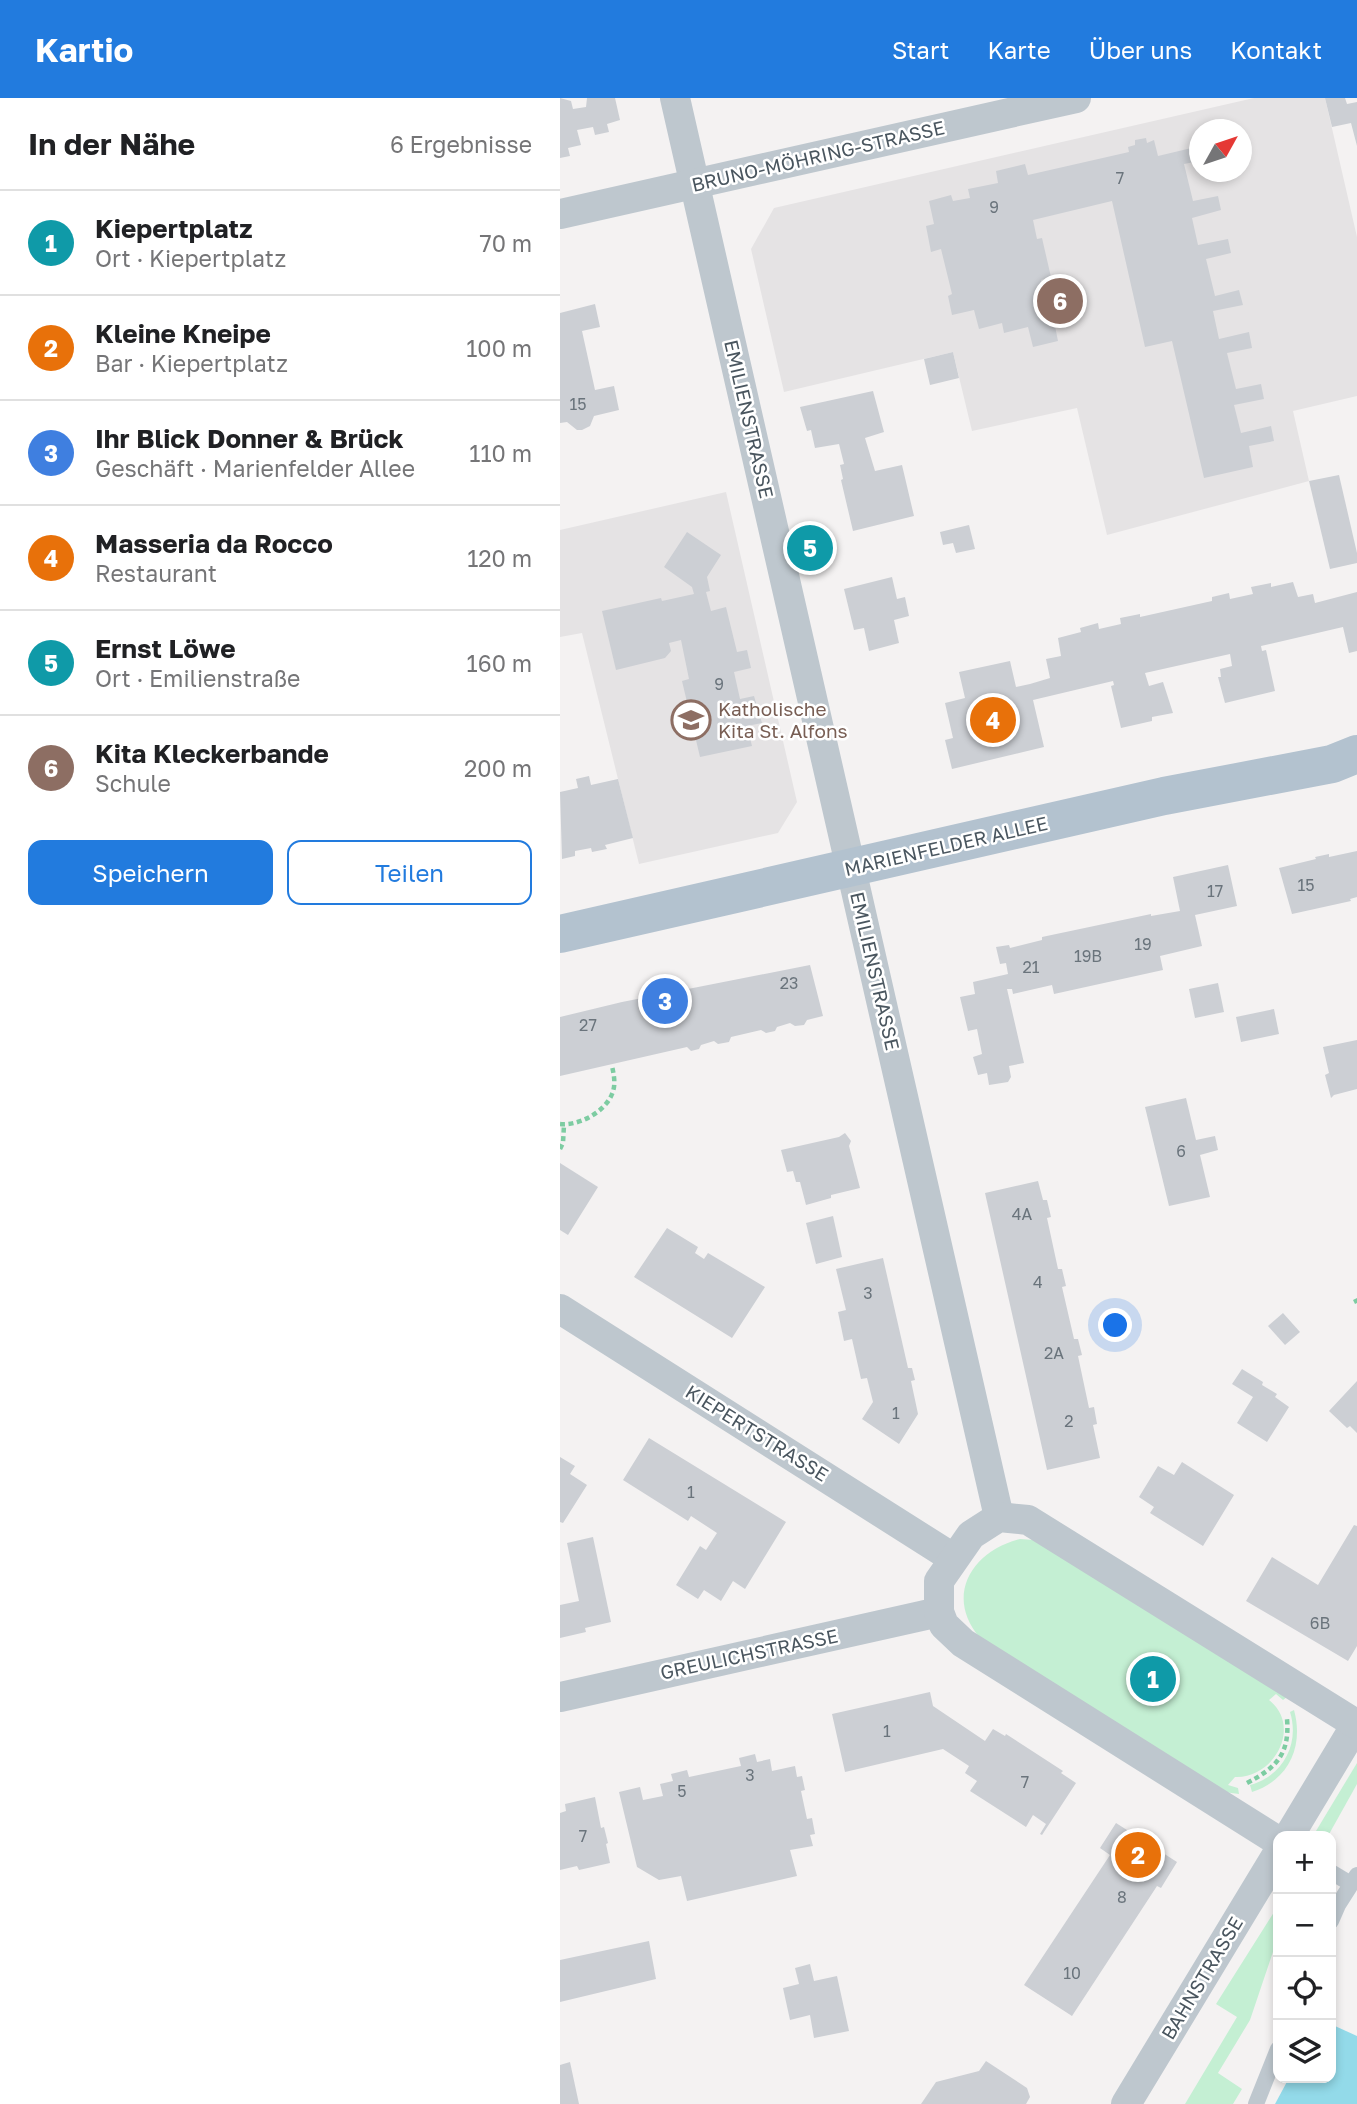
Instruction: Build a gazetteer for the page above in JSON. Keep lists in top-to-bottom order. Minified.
{"streets":{"main road":["MARIENFELDER ALLEE"],"street":["BRUNO-MÖHRING-STRASSE","EMILIENSTRASSE","KIEPERTSTRASSE","GREULICHSTRASSE","BAHNSTRASSE"]},"crossings":[["BRUNO-MÖHRING-STRASSE","EMILIENSTRASSE"],["EMILIENSTRASSE","MARIENFELDER ALLEE"]],"places":{"school or university":["Katholische Kita St. Alfons"]},"house_numbers":["7","9","15","9","15","17","19","19B","21","23","27","6","4A","4","3","2A","1","2","1","6B","1","3","7","5","7","8","10"],"north":"top right","page":{"header":"Kartio","nav":["Start","Karte","Über uns","Kontakt"],"heading":["In der Nähe","6 Ergebnisse"],"list":[{"mark":"1","name":"Kiepertplatz","note":"Ort · Kiepertplatz","value":"70 m"},{"mark":"2","name":"Kleine Kneipe","note":"Bar · Kiepertplatz","value":"100 m"},{"mark":"3","name":"Ihr Blick Donner & Brück","note":"Geschäft · Marienfelder Allee","value":"110 m"},{"mark":"4","name":"Masseria da Rocco","note":"Restaurant","value":"120 m"},{"mark":"5","name":"Ernst Löwe","note":"Ort · Emilienstraße","value":"160 m"},{"mark":"6","name":"Kita Kleckerbande","note":"Schule","value":"200 m"}],"pins":["6","5","4","3","1","2"],"buttons":["Speichern","Teilen"],"map_buttons":["+","−"]}}
